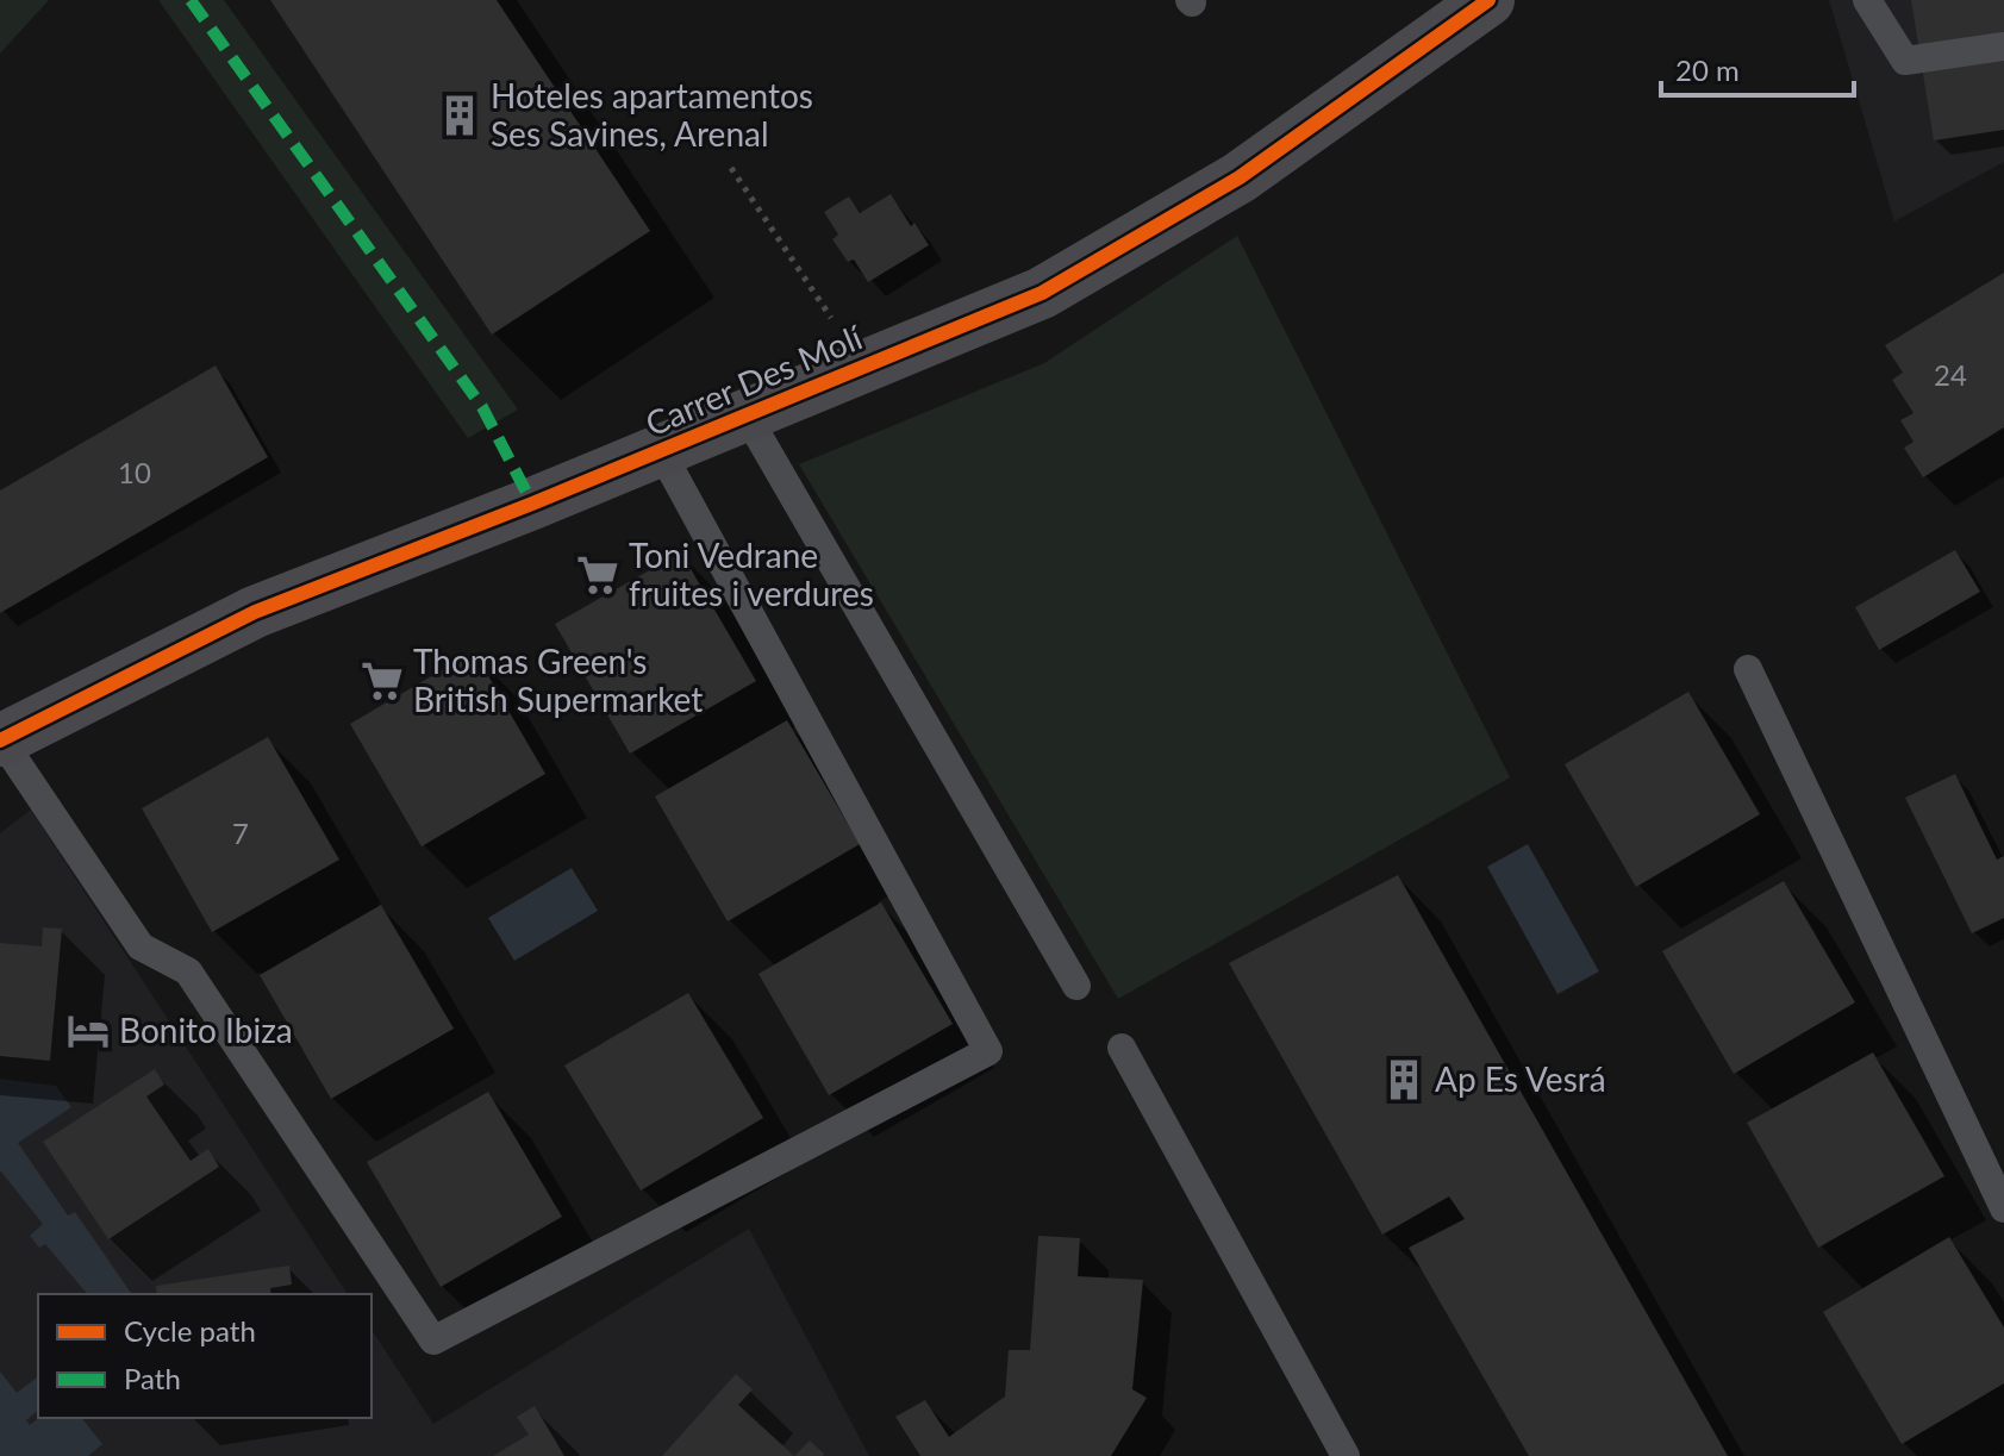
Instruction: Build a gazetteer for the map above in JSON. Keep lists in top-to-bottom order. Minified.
{"streets":{"street":["Carrer Des Molí"]},"places":{"building":["Hoteles apartamentos Ses Savines, Arenal","Ap Es Vesrá"],"supermarket":["Toni Vedrane fruites i verdures","Thomas Green's British Supermarket"],"hotel":["Bonito Ibiza"]},"house_numbers":["24","10","7"],"legend":["Cycle path","Path"],"scale_bar":"20 m"}
